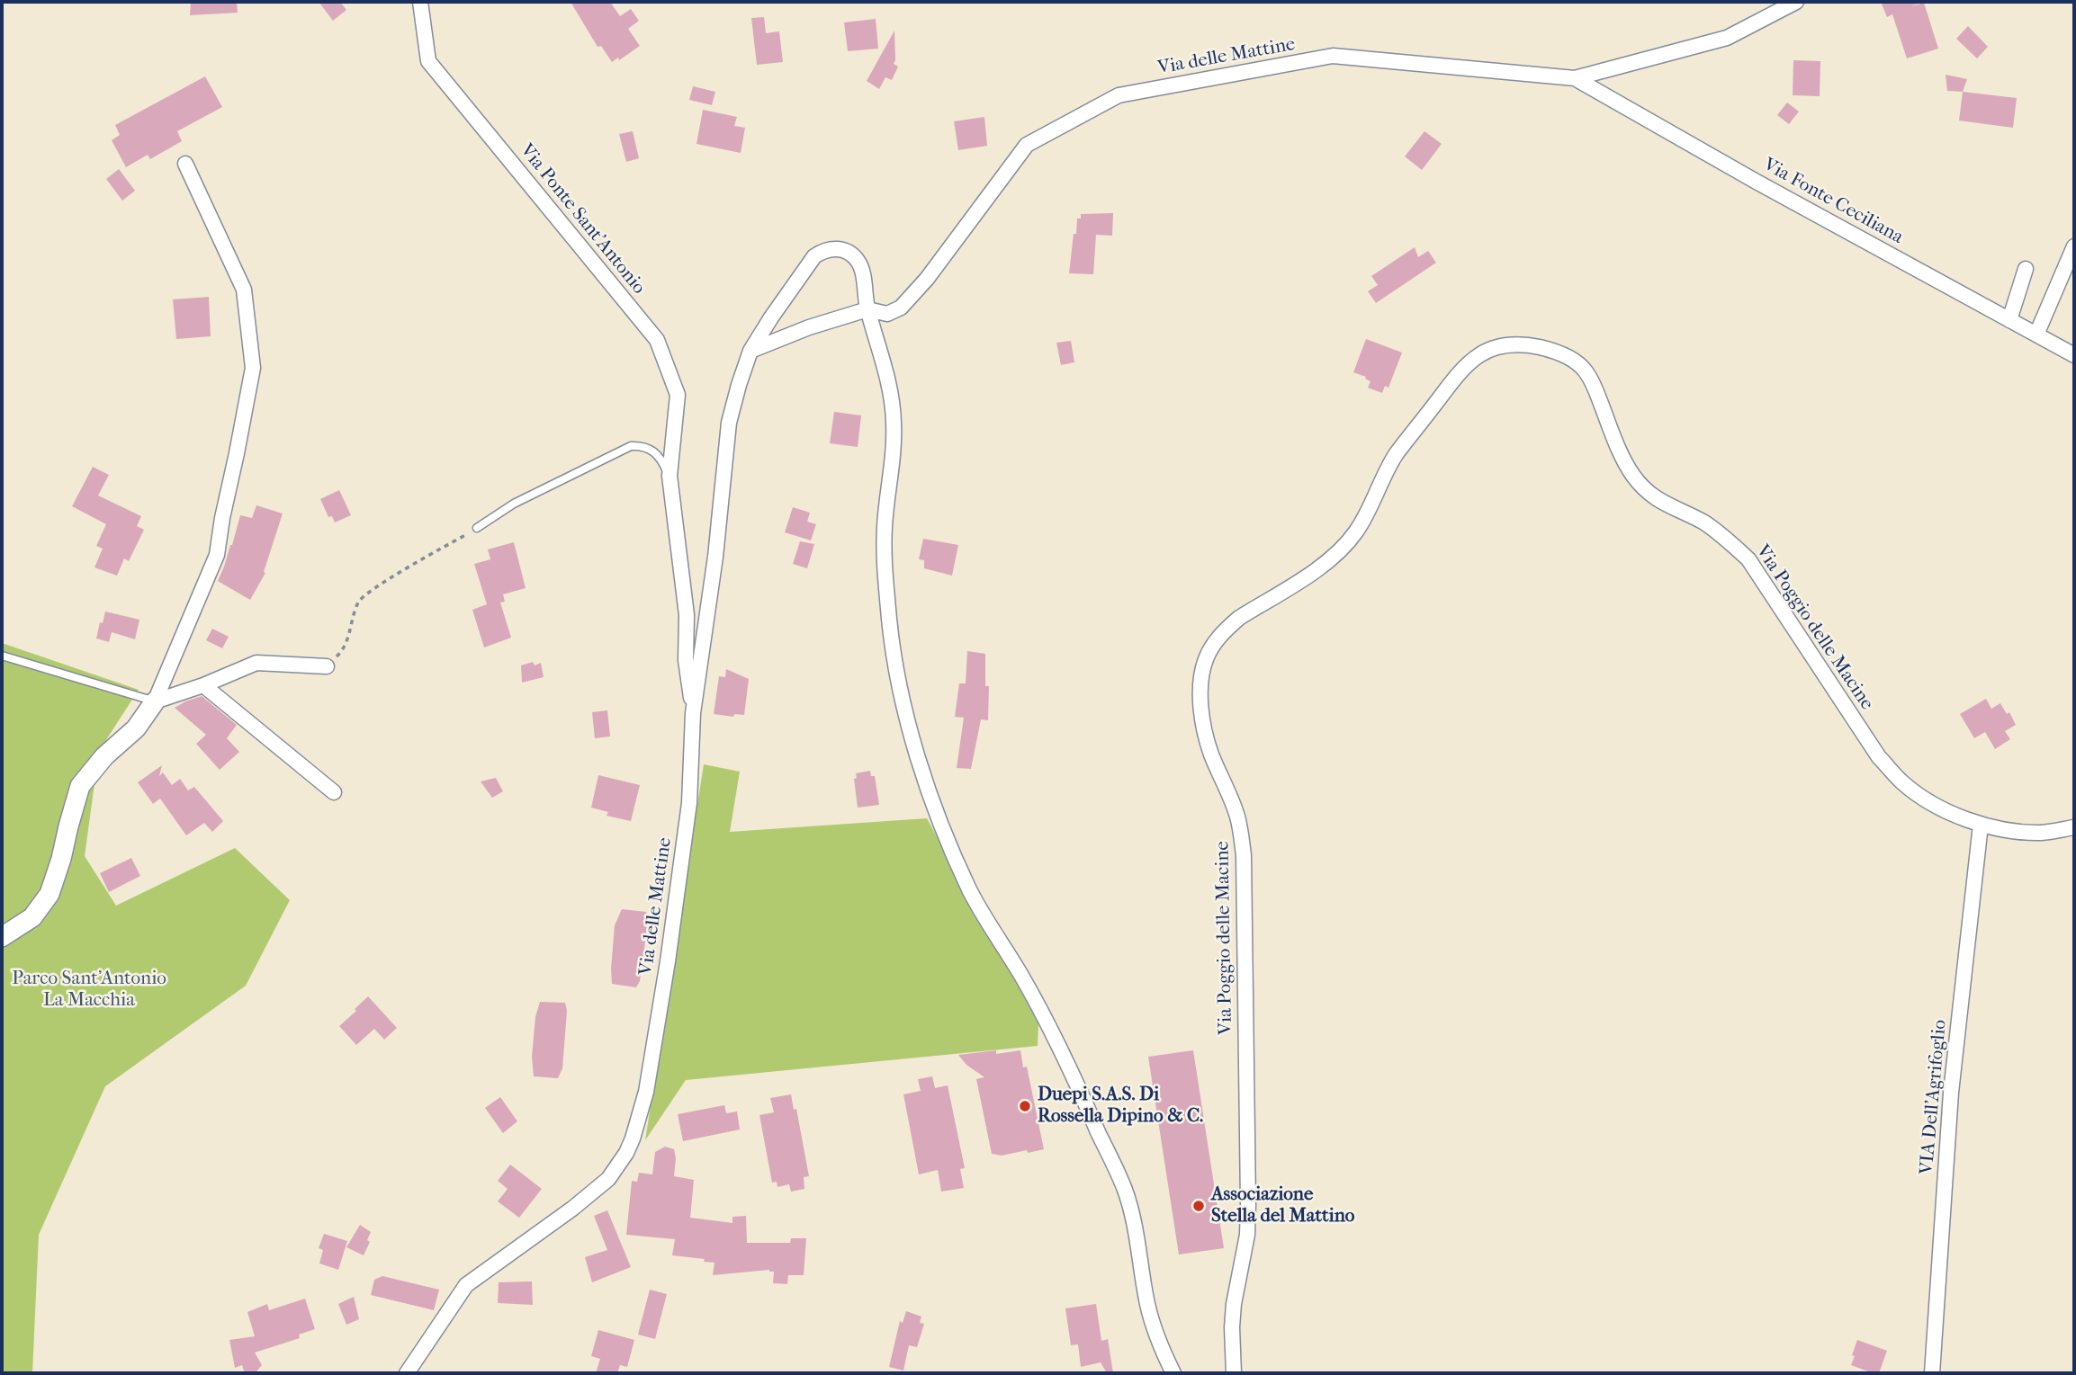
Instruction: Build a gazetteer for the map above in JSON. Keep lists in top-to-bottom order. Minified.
{"streets":{"street":["Via delle Mattine","Via Fonte Ceciliana","Via Ponte Sant'Antonio","Via Poggio delle Macine","VIA Dell'Agrifoglio"]},"crossings":[["Via delle Mattine","Via Fonte Ceciliana"],["Via delle Mattine","Via Ponte Sant'Antonio"],["Via Poggio delle Macine","VIA Dell'Agrifoglio"]],"parks":["Parco Sant'Antonio La Macchia"],"places":["Duepi S.A.S. Di Rossella Dipino & C.","Associazione Stella del Mattino"]}
